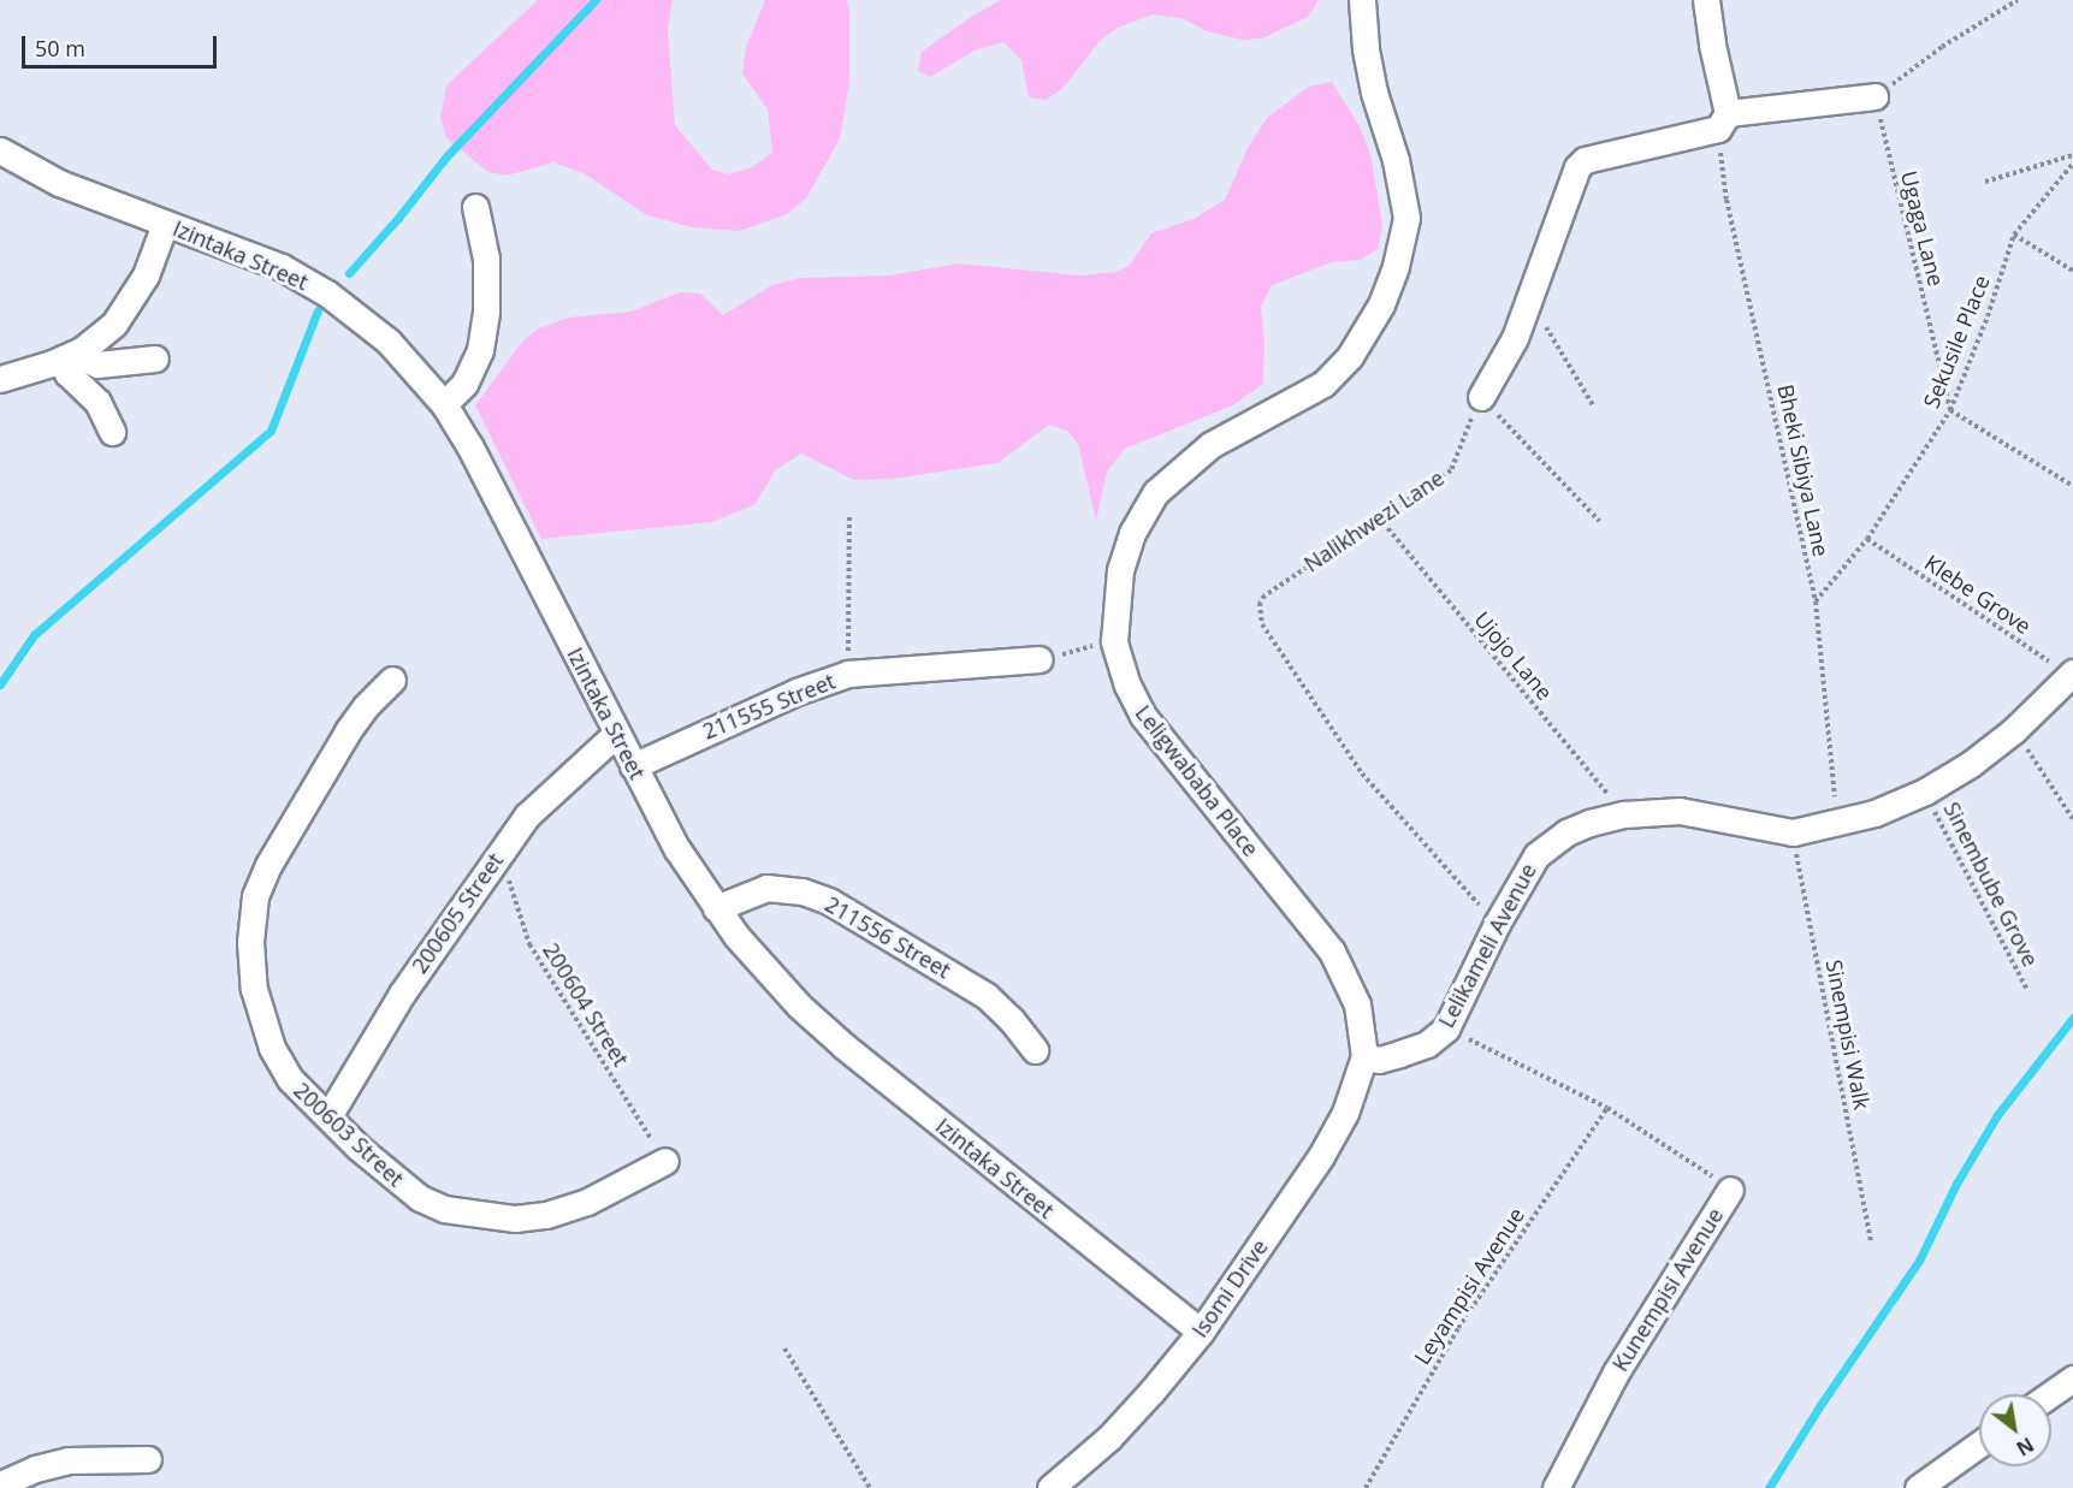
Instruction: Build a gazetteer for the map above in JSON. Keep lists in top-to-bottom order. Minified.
{"streets":{"street":["Izintaka Street","211555 Street","Leligwababa Place","200605 Street","211556 Street","Lelikameli Avenue","200603 Street","Isomi Drive","Kunempisi Avenue"],"path":["Ugaga Lane","Sekusile Place","Bheki Sibiya Lane","Nalikhwezi Lane","Klebe Grove","Ujojo Lane","Sinembube Grove","200604 Street","Sinempisi Walk","Leyampisi Avenue"]},"crossings":[["Ugaga Lane","Sekusile Place"],["Izintaka Street","211555 Street"],["Izintaka Street","200605 Street"],["Izintaka Street","211556 Street"],["Izintaka Street","Isomi Drive"],["Sekusile Place","Bheki Sibiya Lane"],["Sekusile Place","Klebe Grove"],["Bheki Sibiya Lane","Lelikameli Avenue"],["Nalikhwezi Lane","Ujojo Lane"],["Nalikhwezi Lane","Lelikameli Avenue"],["Klebe Grove","Lelikameli Avenue"],["Ujojo Lane","Lelikameli Avenue"],["Leligwababa Place","Lelikameli Avenue"],["Leligwababa Place","Isomi Drive"],["Sinembube Grove","Lelikameli Avenue"],["200605 Street","200604 Street"],["200605 Street","200603 Street"],["Lelikameli Avenue","Sinempisi Walk"],["Lelikameli Avenue","Isomi Drive"],["Lelikameli Avenue","Kunempisi Avenue"],["200604 Street","200603 Street"],["Leyampisi Avenue","Kunempisi Avenue"]],"scale_bar":"50 m","north":"bottom right"}
